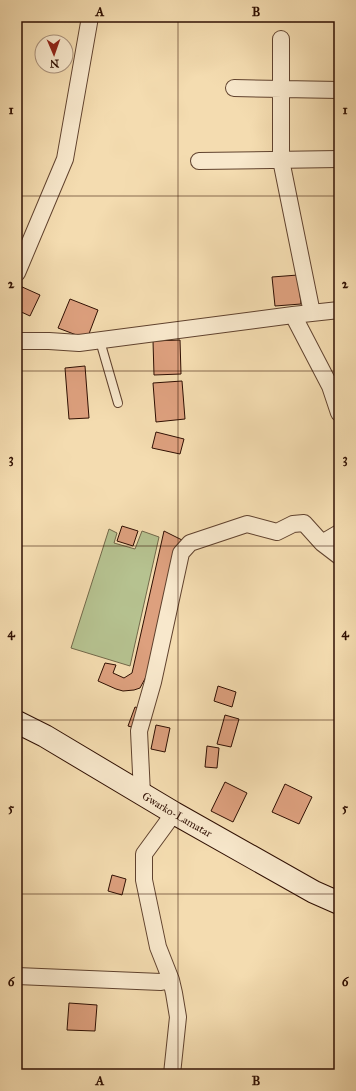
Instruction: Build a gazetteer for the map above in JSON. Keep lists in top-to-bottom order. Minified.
{"streets":{"main road":["Gwarko-Lamatar"]},"north":"bottom","grid":{"columns":["A","B"],"rows":["1","2","3","4","5","6"]}}
